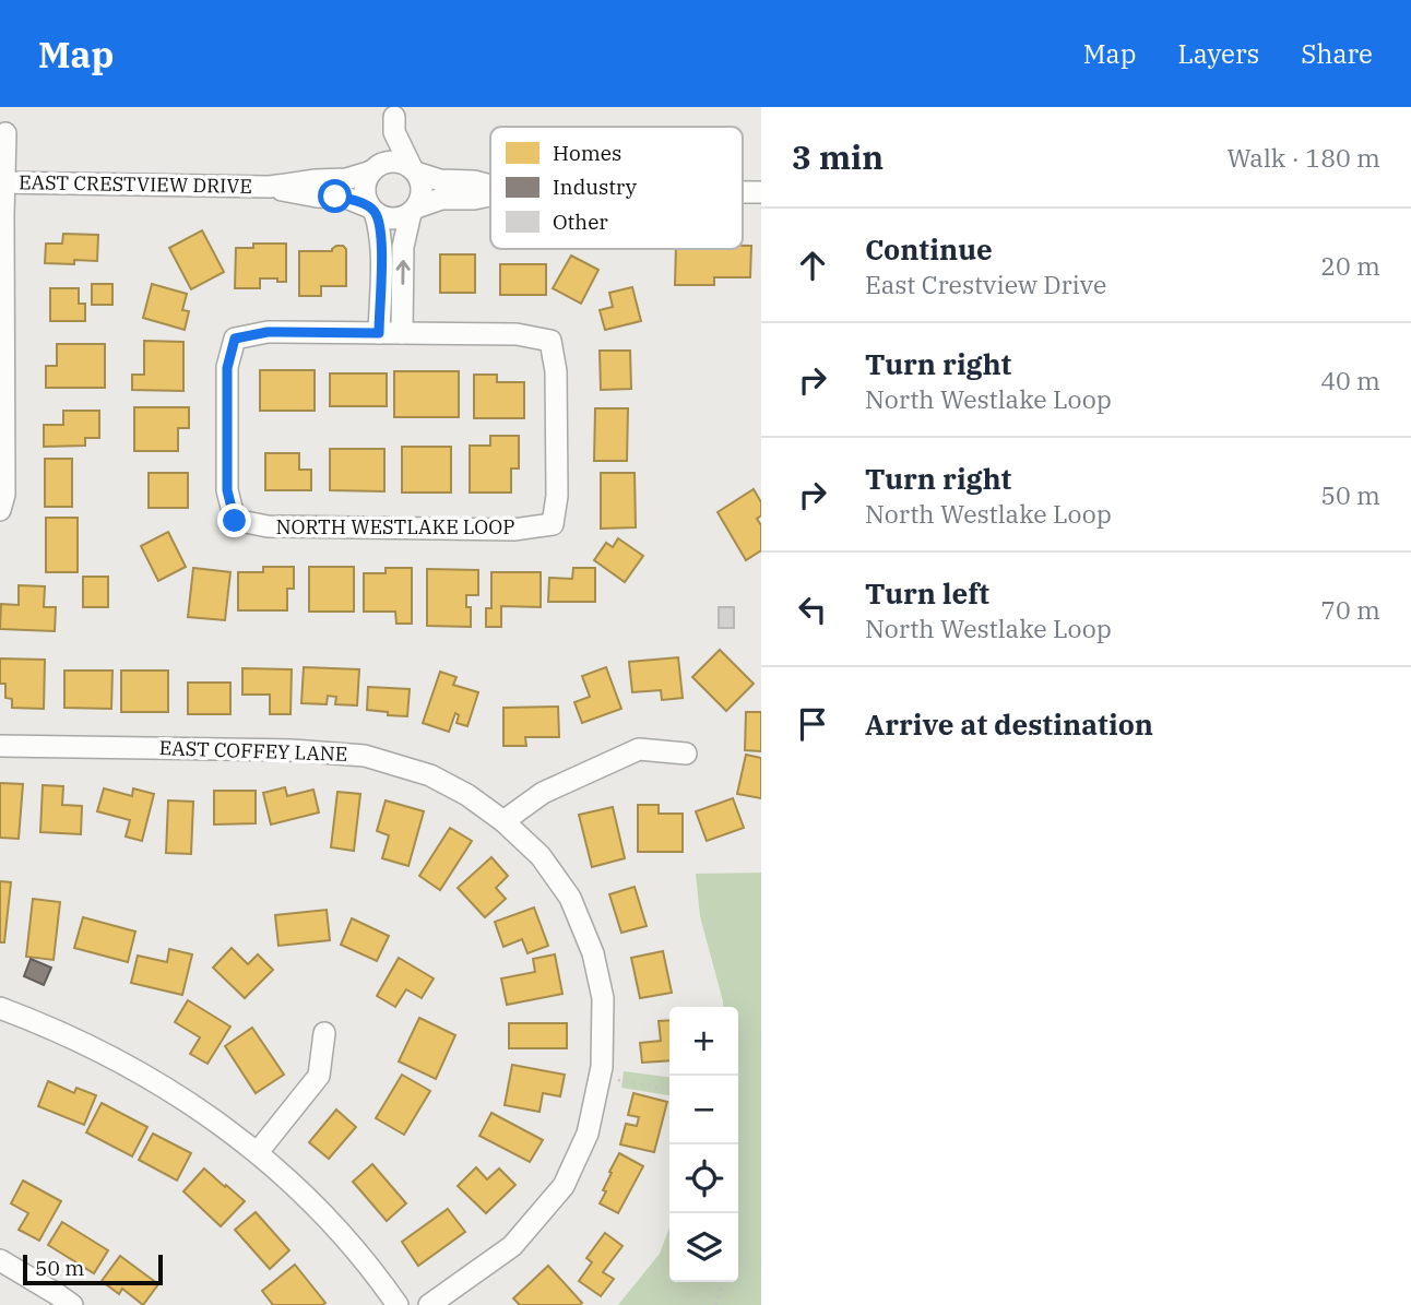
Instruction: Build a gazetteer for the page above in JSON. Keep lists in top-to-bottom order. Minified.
{"streets":{"street":["EAST CRESTVIEW DRIVE","NORTH WESTLAKE LOOP","EAST COFFEY LANE"]},"legend":["Homes","Industry","Other"],"scale_bar":"50 m","page":{"header":"Map","nav":["Map","Layers","Share"],"heading":["3 min","Walk · 180 m"],"list":[["Continue","East Crestview Drive","20 m"],["Turn right","North Westlake Loop","40 m"],["Turn right","North Westlake Loop","50 m"],["Turn left","North Westlake Loop","70 m"],"Arrive at destination"],"map_buttons":["+","−"],"scale":"50 m"}}
